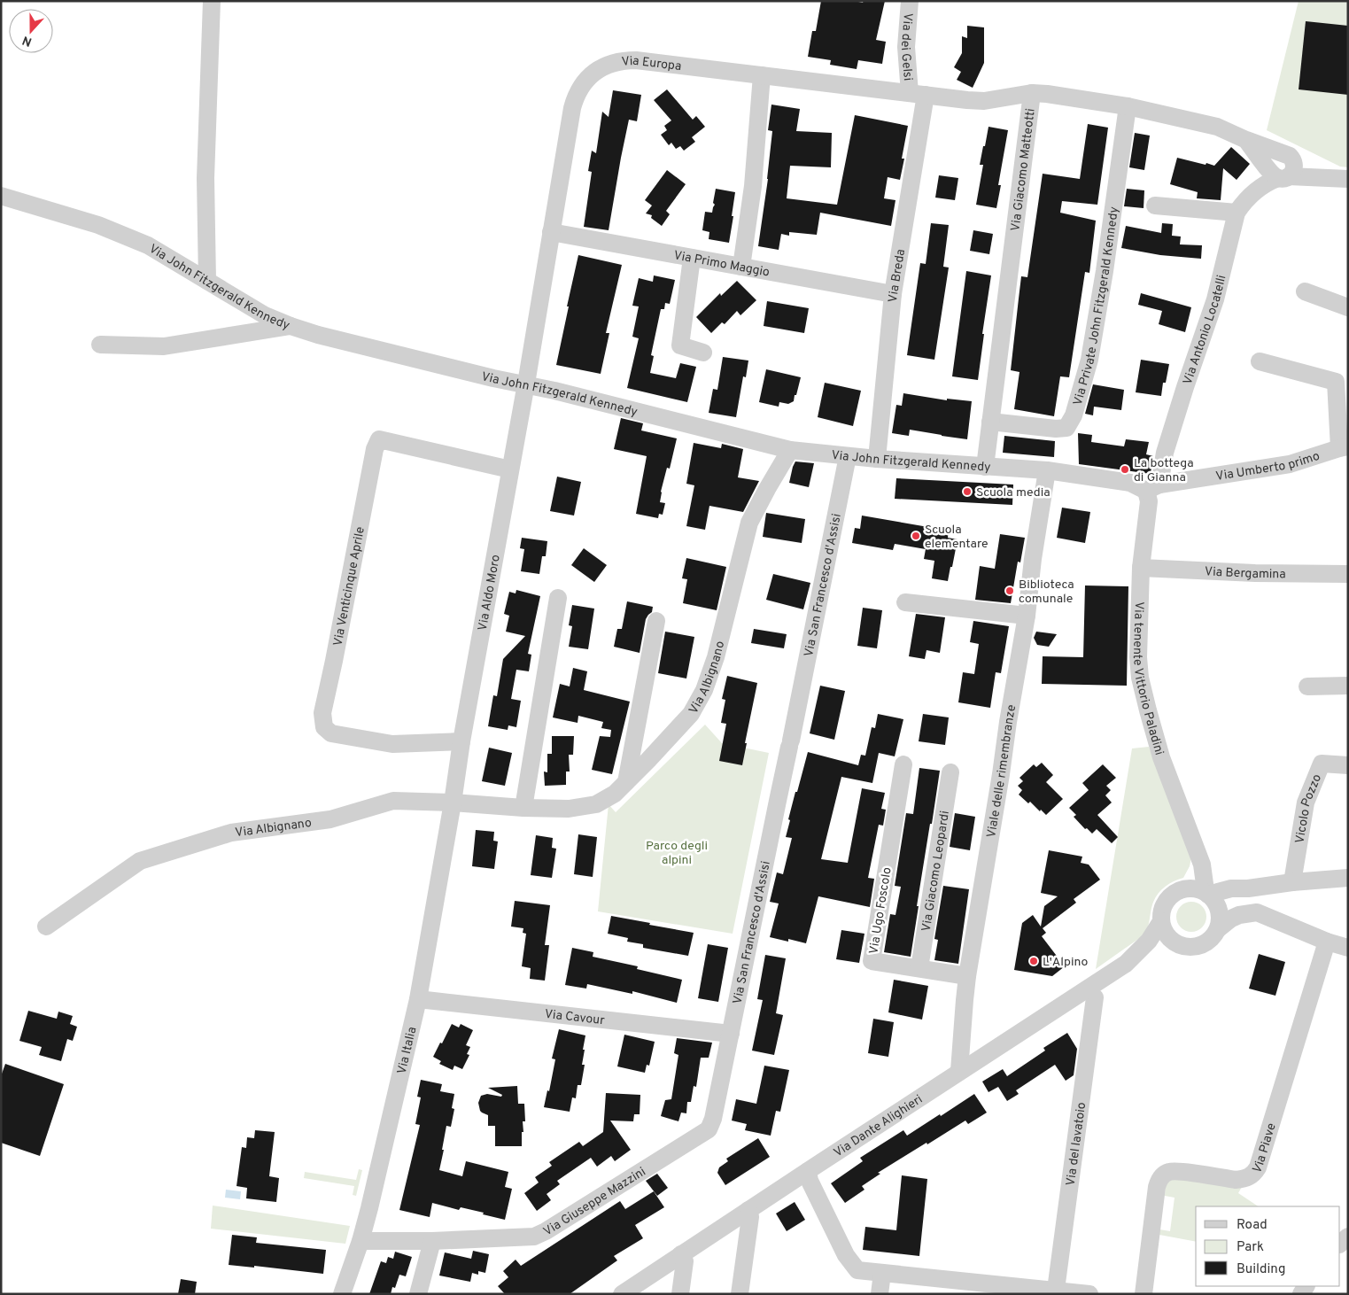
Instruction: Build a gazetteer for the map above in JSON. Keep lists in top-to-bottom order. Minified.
{"streets":{"street":["Via dei Gelsi","Via Europa","Via Giacomo Matteotti","Via Primo Maggio","Via Breda","Via John Fitzgerald Kennedy","Via Private John Fitzgerald Kennedy","Via Antonio Locatelli","Via Umberto primo","Via Bergamina","Via San Francesco d'Assisi","Via Venticinque Aprile","Via Aldo Moro","Via Albignano","Via tenente Vittorio Paladini","Viale delle rimembranze","Vicolo Pozzo","Via Giacomo Leopardi","Via Ugo Foscolo","Via Cavour","Via Italia","Via Dante Alighieri","Via del lavatoio","Via Piave","Via Giuseppe Mazzini"]},"crossings":[["Via dei Gelsi","Via Europa"],["Via dei Gelsi","Via Breda"],["Via Europa","Via Giacomo Matteotti"],["Via Europa","Via Primo Maggio"],["Via Europa","Via Breda"],["Via Europa","Via John Fitzgerald Kennedy"],["Via Europa","Via Aldo Moro"],["Via Giacomo Matteotti","Via John Fitzgerald Kennedy"],["Via Giacomo Matteotti","Via Private John Fitzgerald Kennedy"],["Via Giacomo Matteotti","Via Antonio Locatelli"],["Via Primo Maggio","Via Breda"],["Via Breda","Via John Fitzgerald Kennedy"],["Via John Fitzgerald Kennedy","Via Antonio Locatelli"],["Via John Fitzgerald Kennedy","Via Umberto primo"],["Via John Fitzgerald Kennedy","Via San Francesco d'Assisi"],["Via John Fitzgerald Kennedy","Via Aldo Moro"],["Via John Fitzgerald Kennedy","Via Albignano"],["Via John Fitzgerald Kennedy","Via tenente Vittorio Paladini"],["Via John Fitzgerald Kennedy","Viale delle rimembranze"],["Via Antonio Locatelli","Via Umberto primo"],["Via Antonio Locatelli","Via tenente Vittorio Paladini"],["Via Umberto primo","Via tenente Vittorio Paladini"],["Via Bergamina","Via tenente Vittorio Paladini"],["Via San Francesco d'Assisi","Via Cavour"],["Via San Francesco d'Assisi","Via Giuseppe Mazzini"],["Via Venticinque Aprile","Via Aldo Moro"],["Via Aldo Moro","Via Albignano"],["Via Aldo Moro","Via Italia"],["Via Albignano","Via Italia"],["Via tenente Vittorio Paladini","Via Dante Alighieri"],["Viale delle rimembranze","Via Ugo Foscolo"],["Viale delle rimembranze","Via Dante Alighieri"],["Via Giacomo Leopardi","Via Ugo Foscolo"],["Via Cavour","Via Italia"],["Via Italia","Via Giuseppe Mazzini"]],"parks":["Parco degli alpini"],"places":["La bottega di Gianna","Scuola media","Scuola elementare","Biblioteca comunale","L'Alpino"],"legend":["Road","Park","Building"],"north":"bottom"}
